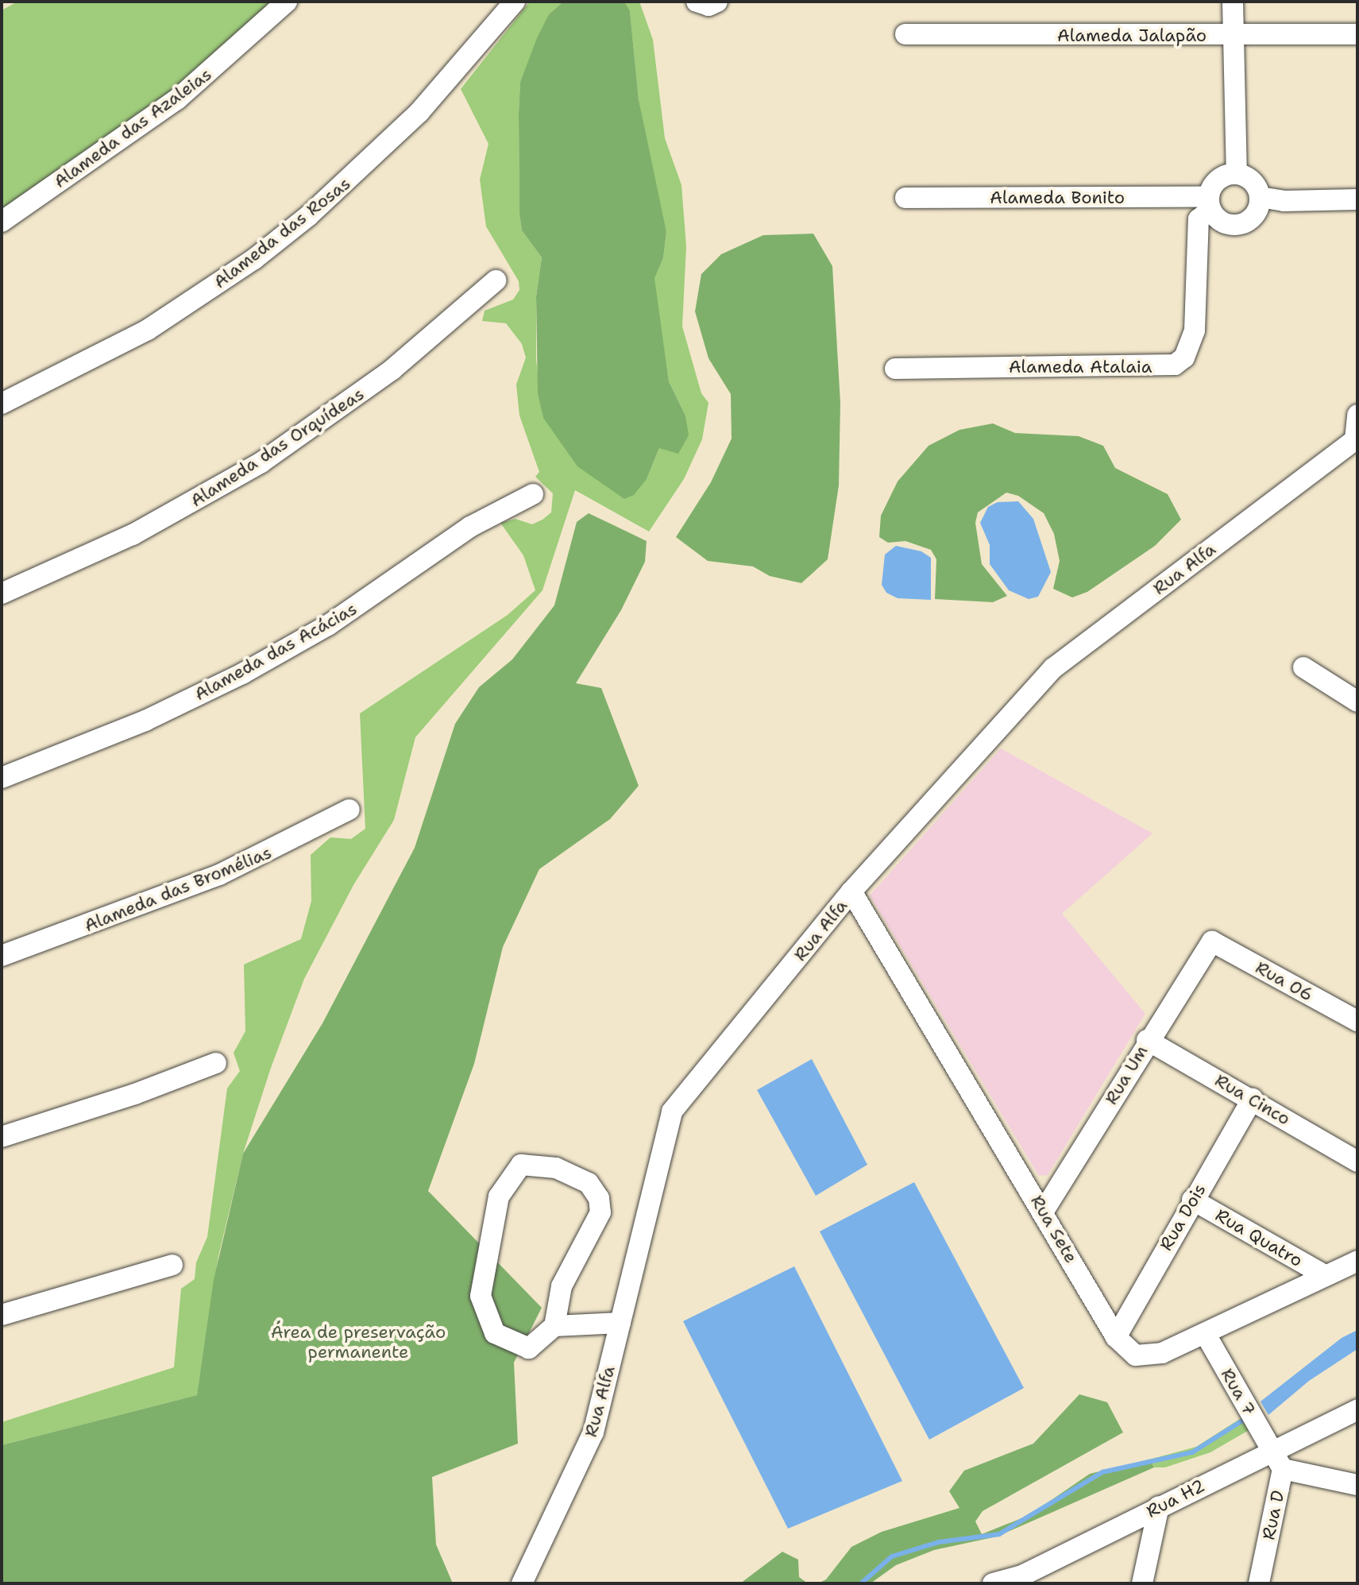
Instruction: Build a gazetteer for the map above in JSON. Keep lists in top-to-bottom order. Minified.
{"streets":{"street":["Alameda Jalapão","Alameda das Azaleias","Alameda Bonito","Alameda das Rosas","Alameda Atalaia","Alameda das Orquídeas","Rua Alfa","Alameda das Acácias","Alameda das Bromélias","Rua 06","Rua Um","Rua Cinco","Rua Dois","Rua Sete","Rua Quatro","Rua 7","Rua H2","Rua D"]},"crossings":[["Alameda Bonito","Alameda Atalaia"],["Rua Alfa","Rua Sete"],["Rua 06","Rua Um"],["Rua Um","Rua Cinco"],["Rua Um","Rua Sete"],["Rua Cinco","Rua Dois"],["Rua Dois","Rua Sete"],["Rua Dois","Rua Quatro"],["Rua Sete","Rua Quatro"],["Rua Sete","Rua 7"],["Rua 7","Rua H2"],["Rua 7","Rua D"],["Rua H2","Rua D"]],"parks":["Área de preservação permanente"]}
